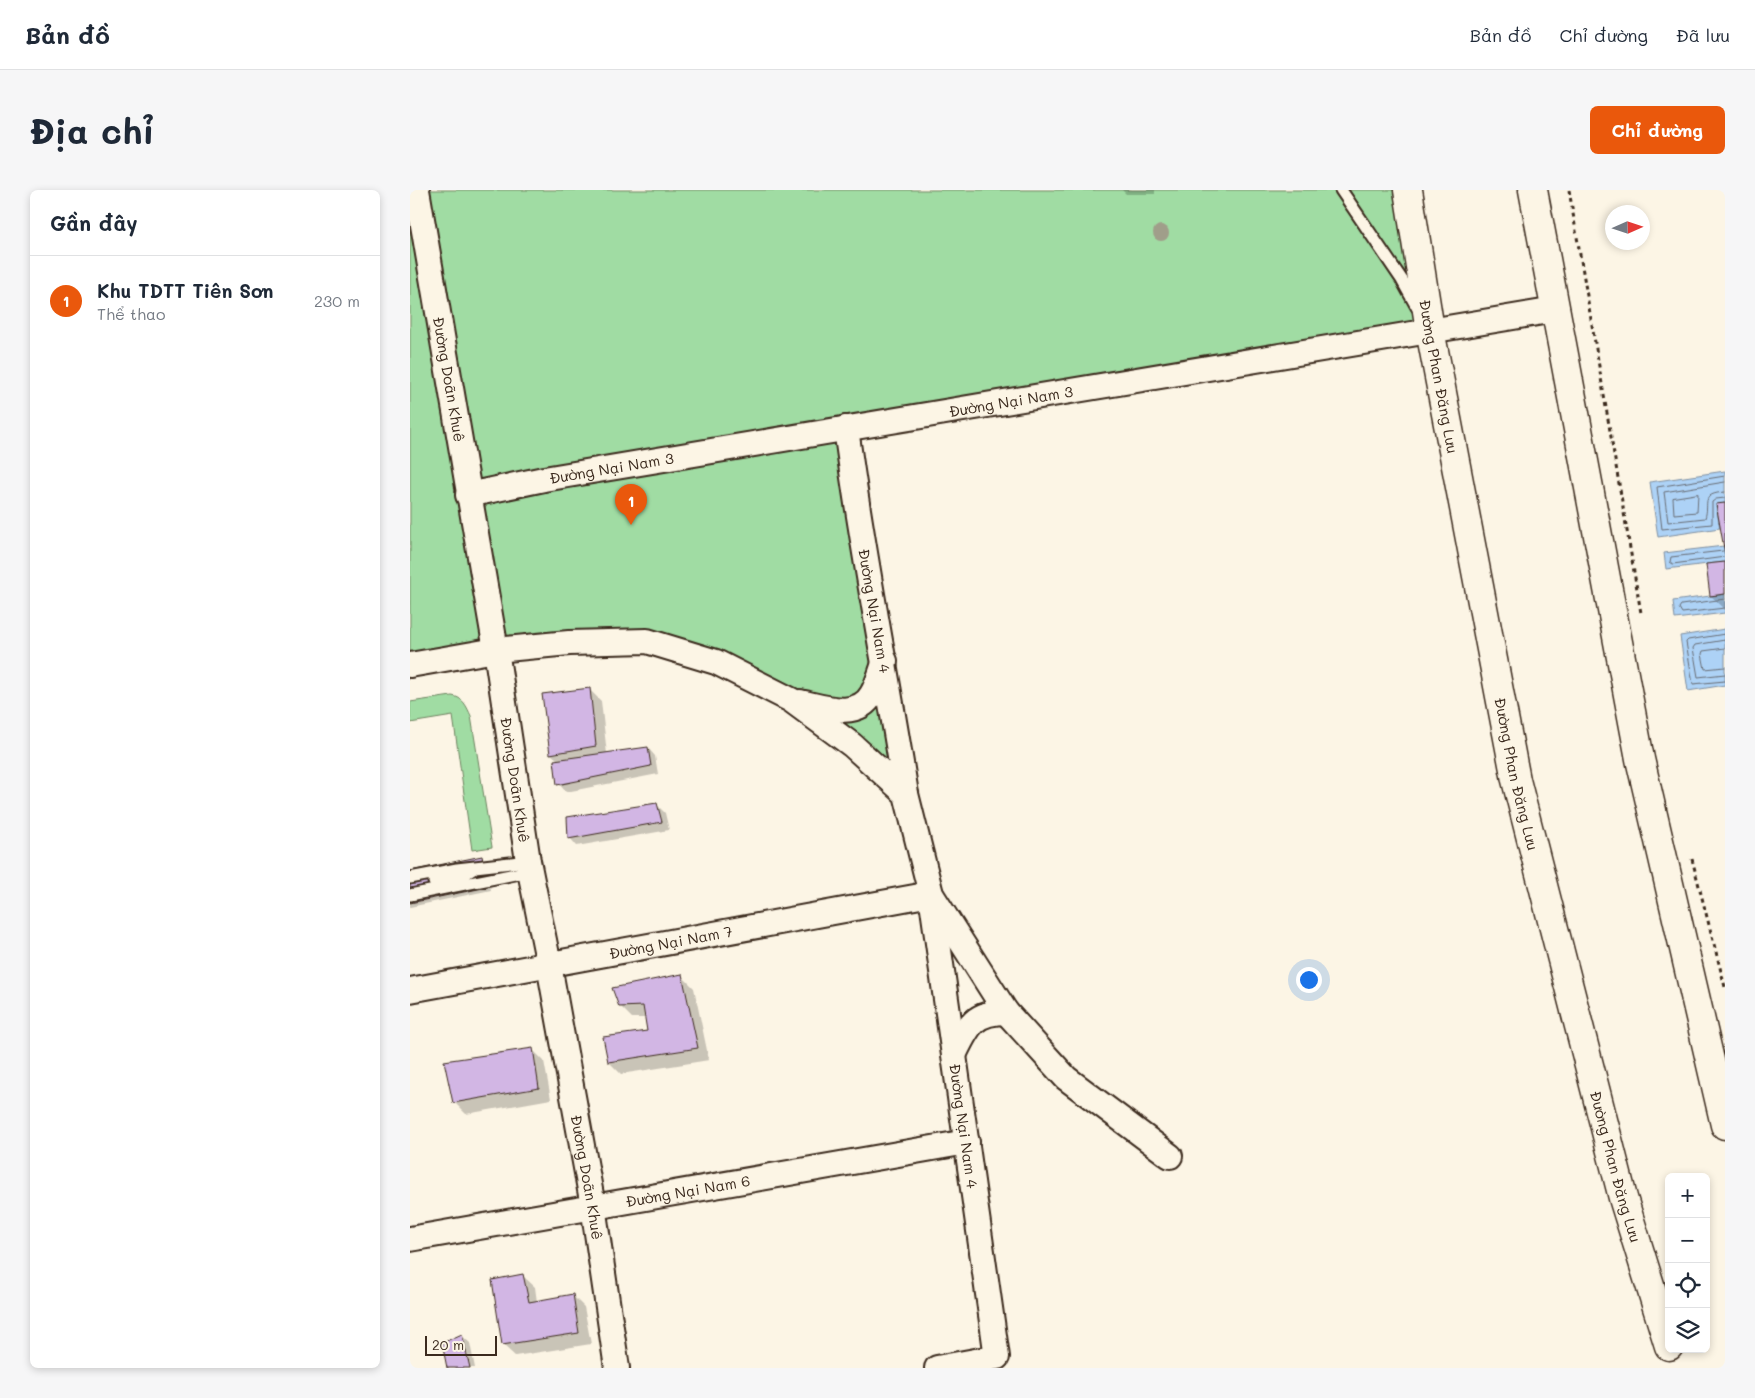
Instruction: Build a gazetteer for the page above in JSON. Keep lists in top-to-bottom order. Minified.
{"streets":{"street":["Đường Phan Đăng Lưu","Đường Doãn Khuê","Đường Nại Nam 3","Đường Nại Nam 4","Đường Nại Nam 7","Đường Nại Nam 6"]},"crossings":[["Đường Phan Đăng Lưu","Đường Nại Nam 3"],["Đường Doãn Khuê","Đường Nại Nam 3"],["Đường Doãn Khuê","Đường Nại Nam 7"],["Đường Doãn Khuê","Đường Nại Nam 6"],["Đường Nại Nam 3","Đường Nại Nam 4"],["Đường Nại Nam 4","Đường Nại Nam 7"],["Đường Nại Nam 4","Đường Nại Nam 6"]],"scale_bar":"20 m","north":"right","page":{"header":"Bản đồ","nav":["Bản đồ","Chỉ đường","Đã lưu"],"buttons":"Chỉ đường","title":"Địa chỉ","heading":"Gần đây","list":[{"mark":"1","name":"Khu TDTT Tiên Sơn","note":"Thể thao","value":"230 m"}],"pins":"1","map_buttons":["+","−"],"scale":"20 m"}}
